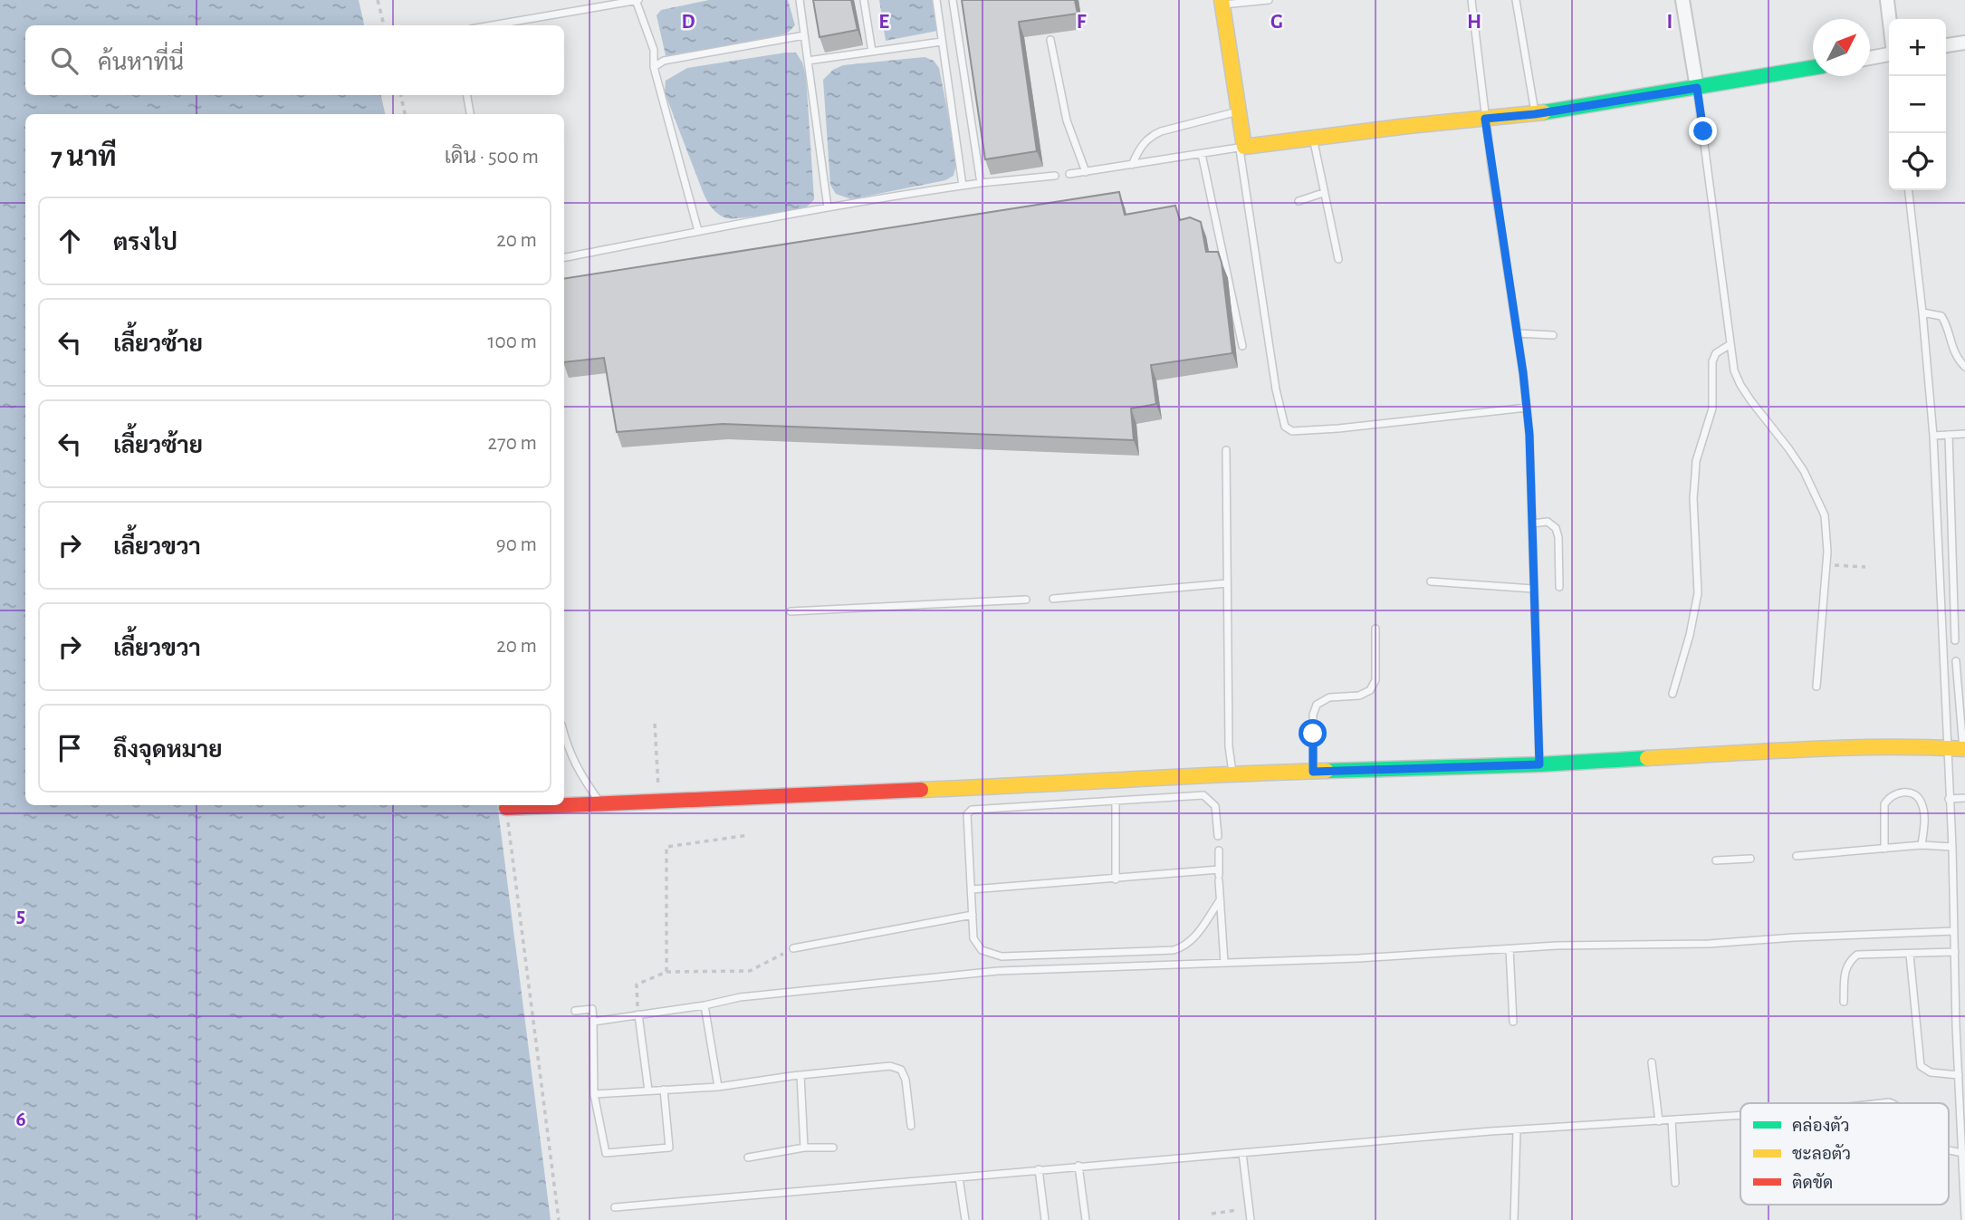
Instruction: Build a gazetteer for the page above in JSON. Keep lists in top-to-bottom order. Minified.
{"legend":["คล่องตัว","ชะลอตัว","ติดขัด"],"north":"top right","page":{"map_buttons":["+","−"],"search":"ค้นหาที่นี่","heading":["7 นาที","เดิน · 500 m"],"list":[["ตรงไป","20 m"],["เลี้ยวซ้าย","100 m"],["เลี้ยวซ้าย","270 m"],["เลี้ยวขวา","90 m"],["เลี้ยวขวา","20 m"],"ถึงจุดหมาย"]},"grid":{"columns":["D","E","F","G","H","I"],"rows":["5","6"]}}
